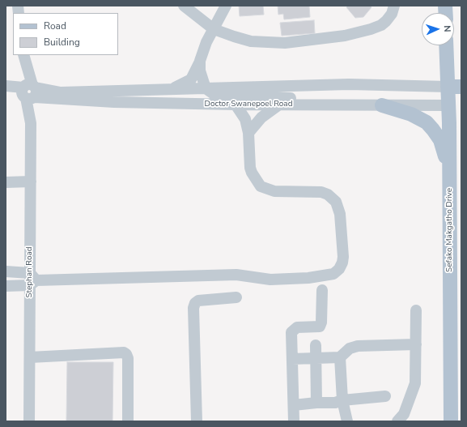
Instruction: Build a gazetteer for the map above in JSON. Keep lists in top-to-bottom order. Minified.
{"streets":{"main road":["Sefako Makgatho Drive"],"street":["Doctor Swanepoel Road","Stephan Road"]},"crossings":[["Doctor Swanepoel Road","Sefako Makgatho Drive"],["Doctor Swanepoel Road","Stephan Road"]],"legend":["Road","Building"],"north":"right"}
